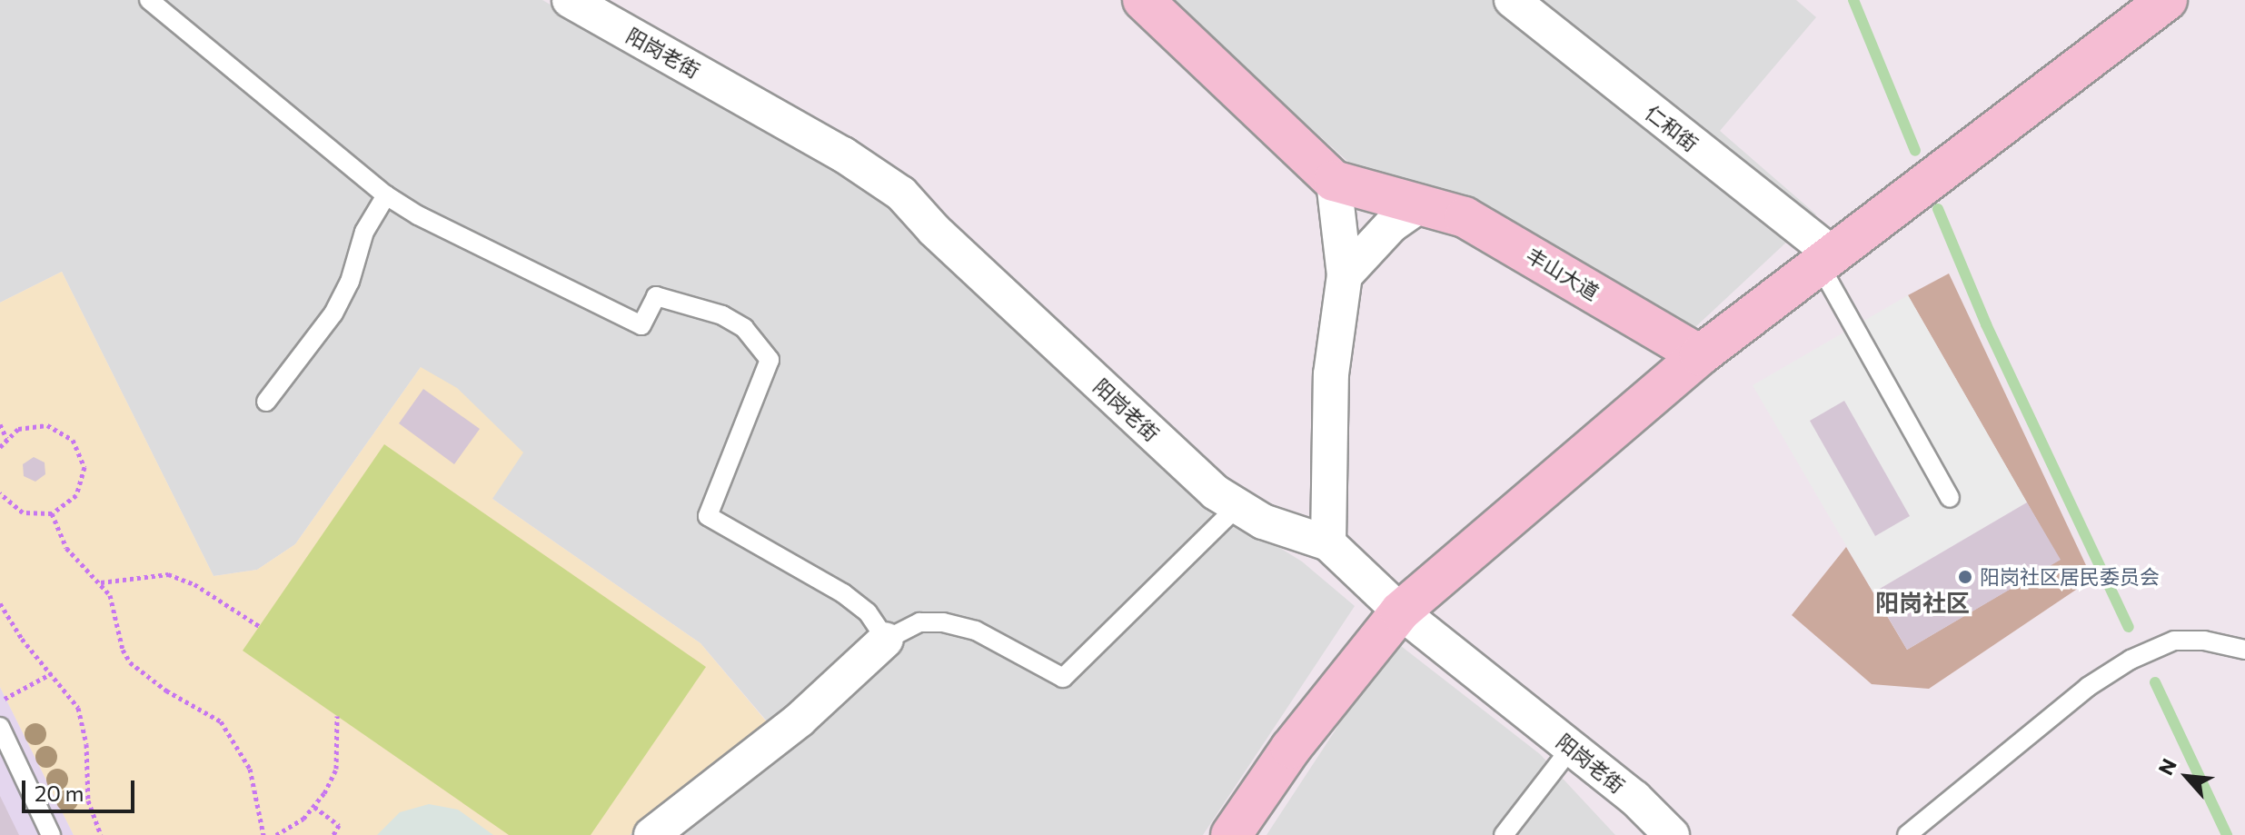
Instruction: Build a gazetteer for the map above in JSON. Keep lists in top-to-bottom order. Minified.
{"streets":{"street":["阳岗老街","仁和街","丰山大道"]},"districts":["阳岗社区"],"places":["阳岗社区居民委员会"],"scale_bar":"20 m","north":"top left"}
